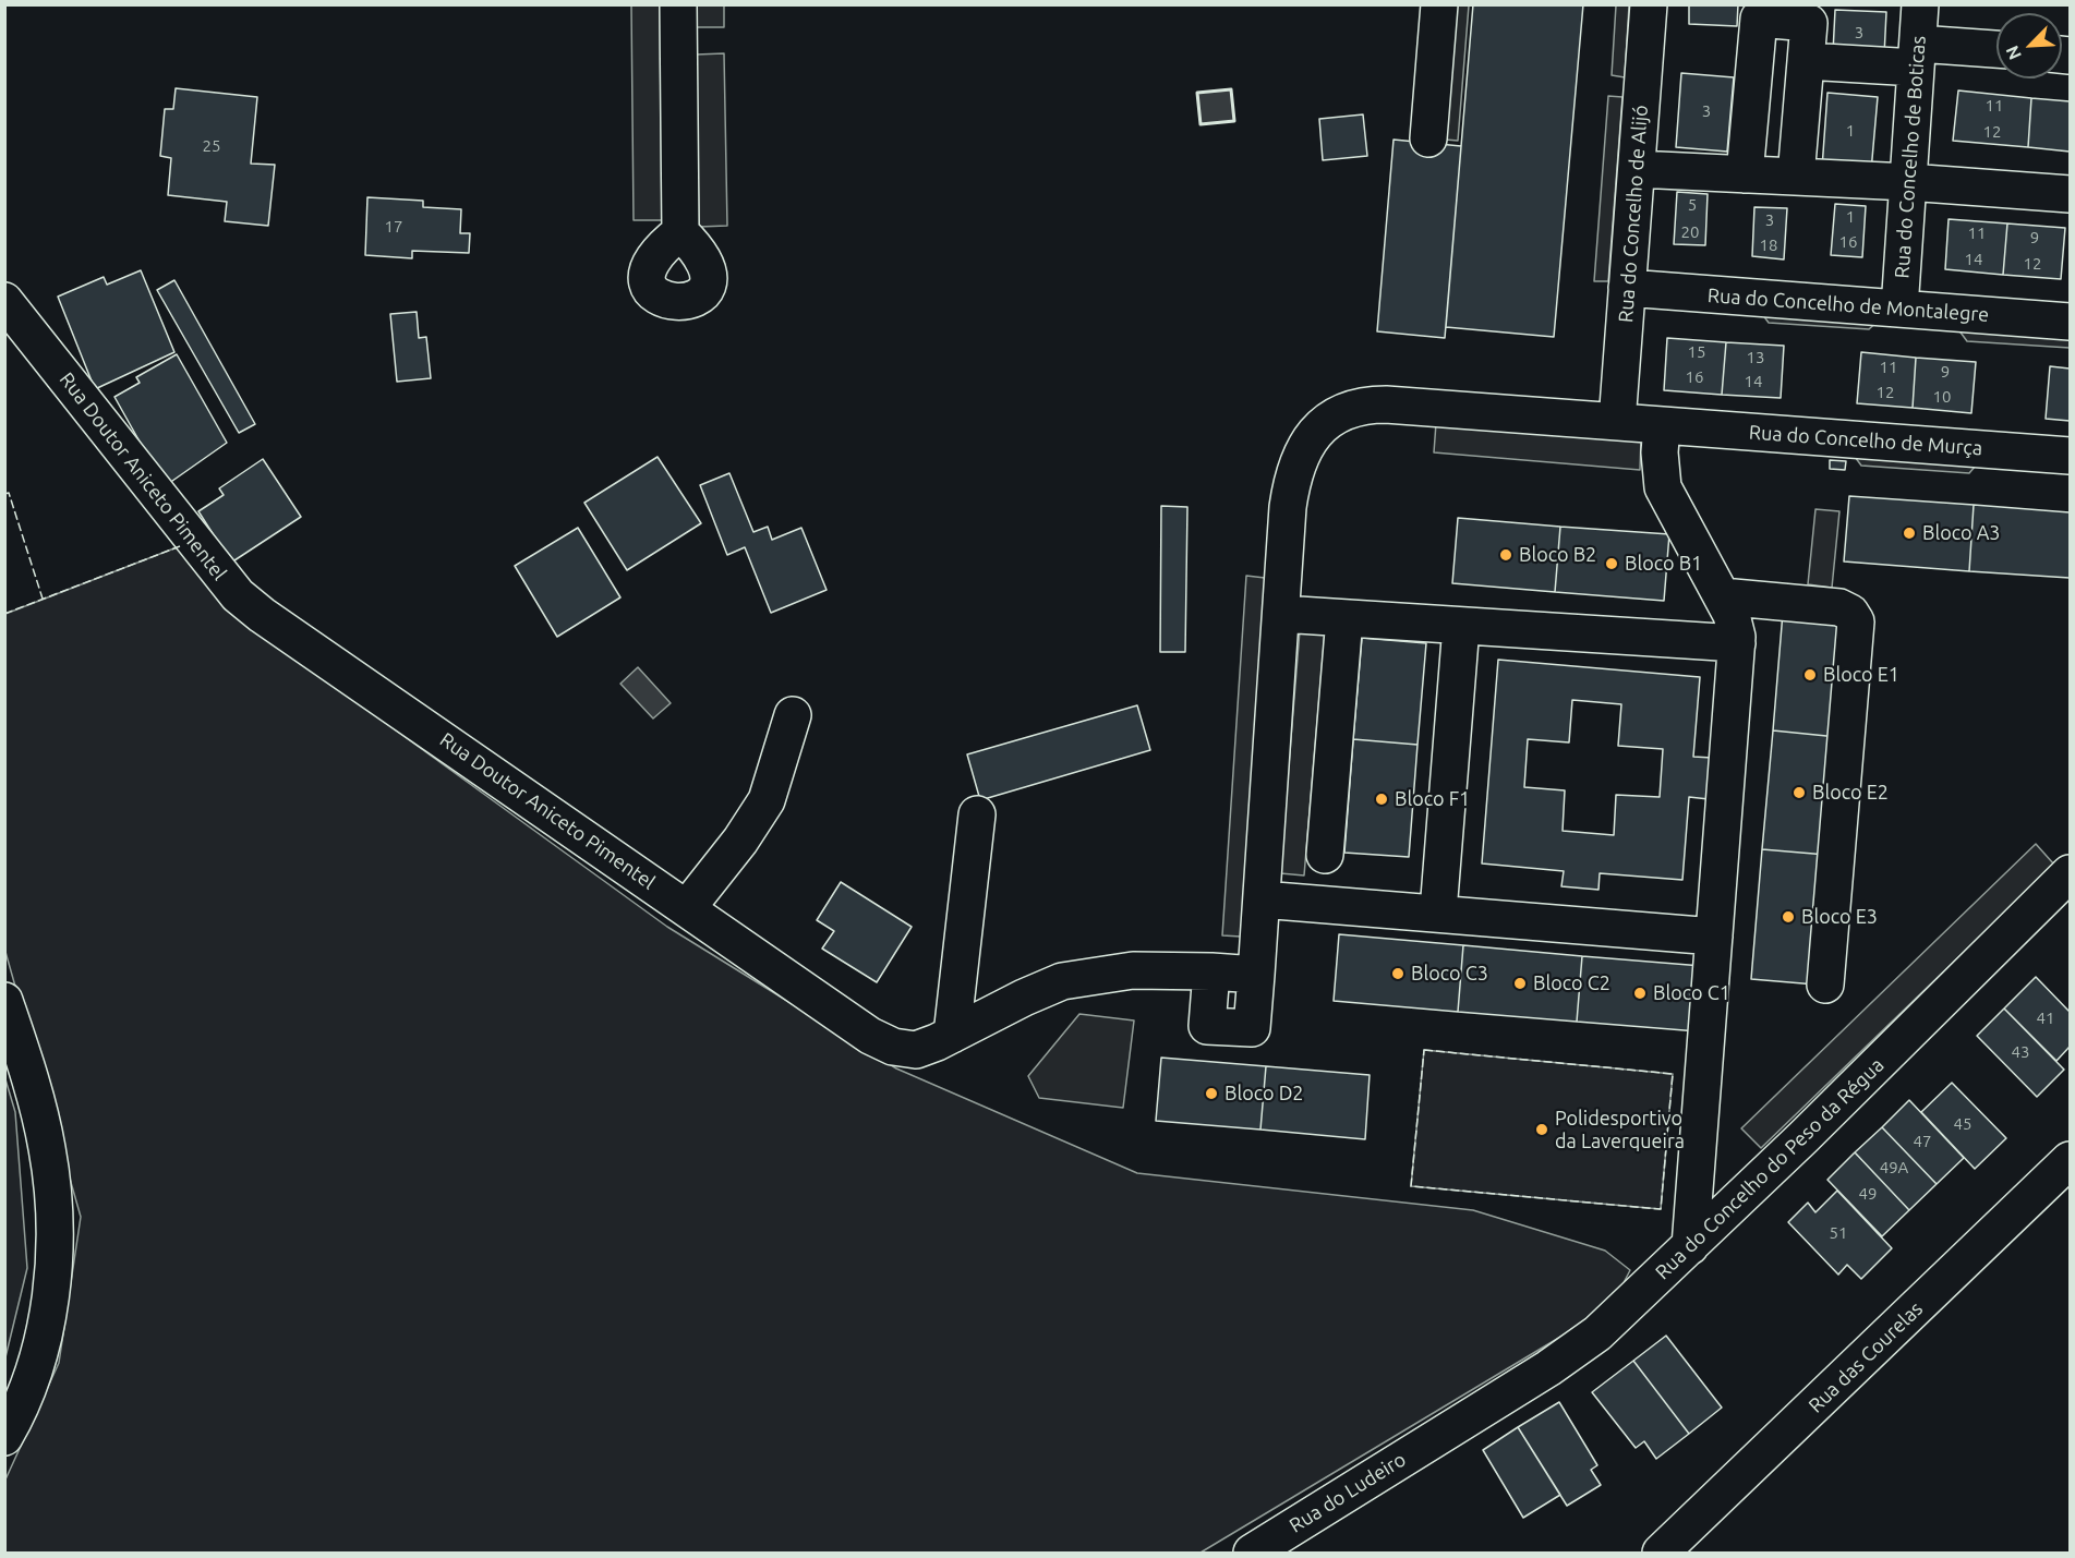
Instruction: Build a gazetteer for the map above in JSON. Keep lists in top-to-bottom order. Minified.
{"streets":{"street":["Rua do Concelho de Boticas","Rua do Concelho de Alijó","Rua do Concelho de Montalegre","Rua do Concelho de Murça","Rua Doutor Aniceto Pimentel","Rua do Concelho do Peso da Régua","Rua das Courelas","Rua do Ludeiro"]},"crossings":[["Rua do Concelho de Boticas","Rua do Concelho de Montalegre"],["Rua do Concelho de Alijó","Rua do Concelho de Montalegre"],["Rua do Concelho de Alijó","Rua do Concelho de Murça"],["Rua do Concelho de Murça","Rua Doutor Aniceto Pimentel"],["Rua do Concelho do Peso da Régua","Rua do Ludeiro"]],"places":["Bloco A3","Bloco B2","Bloco B1","Bloco E1","Bloco E2","Bloco F1","Bloco E3","Bloco C3","Bloco C2","Bloco C1","Bloco D2","Polidesportivo da Laverqueira"],"house_numbers":["3","11","3","1","12","25","5","1","3","17","20","11","9","16","18","14","12","15","13","11","9","16","14","12","10","41","43","45","47","49A","49","51"],"north":"bottom left"}
